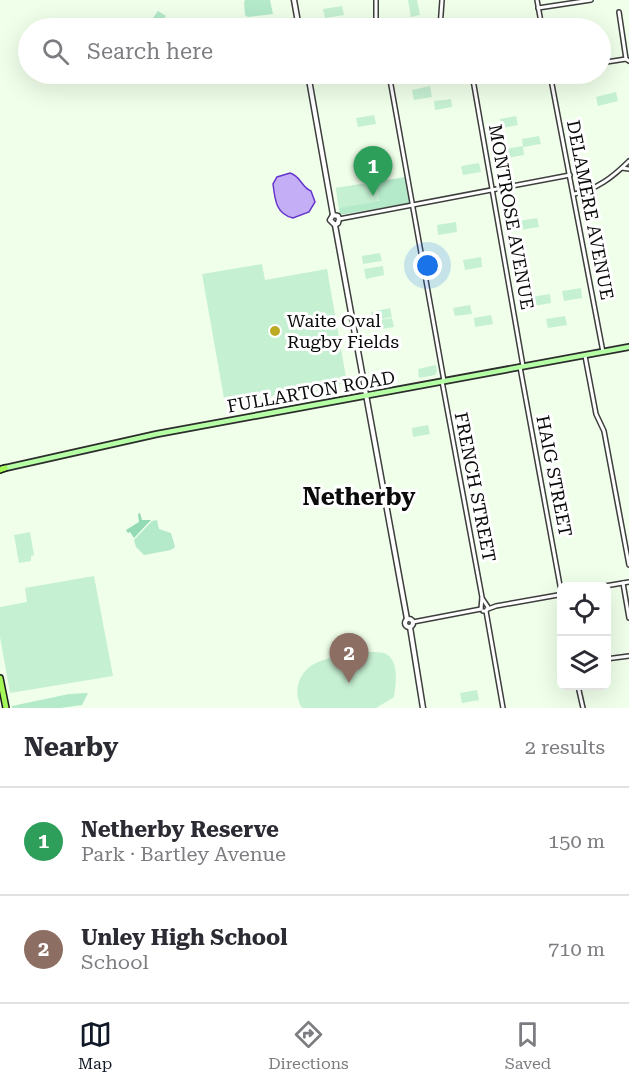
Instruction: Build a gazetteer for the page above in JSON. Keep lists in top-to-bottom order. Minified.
{"streets":{"main road":["FULLARTON ROAD"],"street":["DELAMERE AVENUE","MONTROSE AVENUE","HAIG STREET","FRENCH STREET"]},"crossings":[["DELAMERE AVENUE","FULLARTON ROAD"],["MONTROSE AVENUE","FULLARTON ROAD"],["MONTROSE AVENUE","HAIG STREET"],["FULLARTON ROAD","HAIG STREET"],["FULLARTON ROAD","FRENCH STREET"]],"districts":["Netherby"],"places":["Waite Oval Rugby Fields"],"page":{"search":"Search here","pins":["1","2"],"heading":["Nearby","2 results"],"list":[{"mark":"1","name":"Netherby Reserve","note":"Park · Bartley Avenue","value":"150 m"},{"mark":"2","name":"Unley High School","note":"School","value":"710 m"}],"nav":["Map","Directions","Saved"]}}
